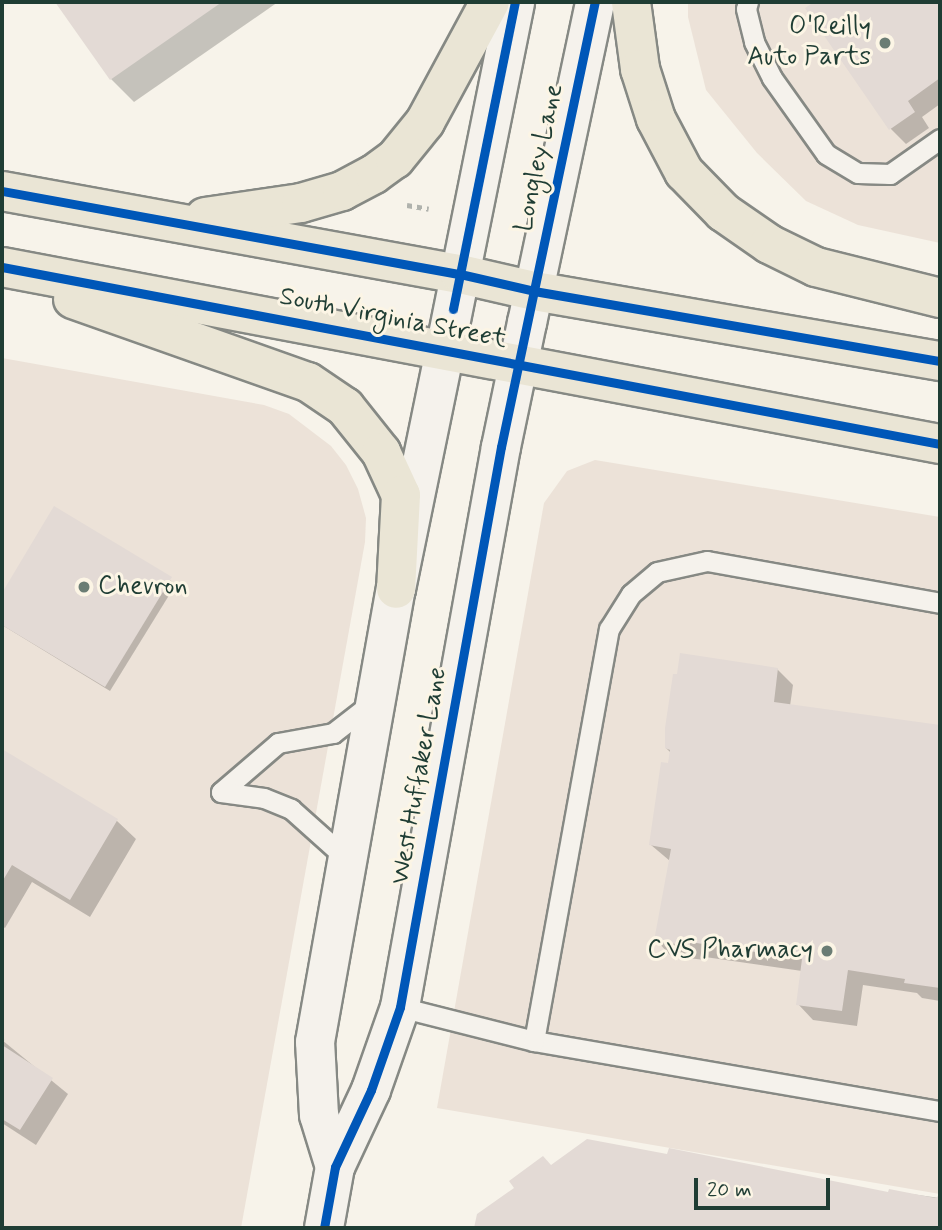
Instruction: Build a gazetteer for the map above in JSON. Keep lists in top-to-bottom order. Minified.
{"streets":{"main road":["South Virginia Street"],"street":["Longley Lane","West Huffaker Lane"]},"crossings":[["Longley Lane","South Virginia Street"],["Longley Lane","West Huffaker Lane"],["South Virginia Street","West Huffaker Lane"]],"places":["O'Reilly Auto Parts","Chevron","CVS Pharmacy"],"scale_bar":"20 m"}
